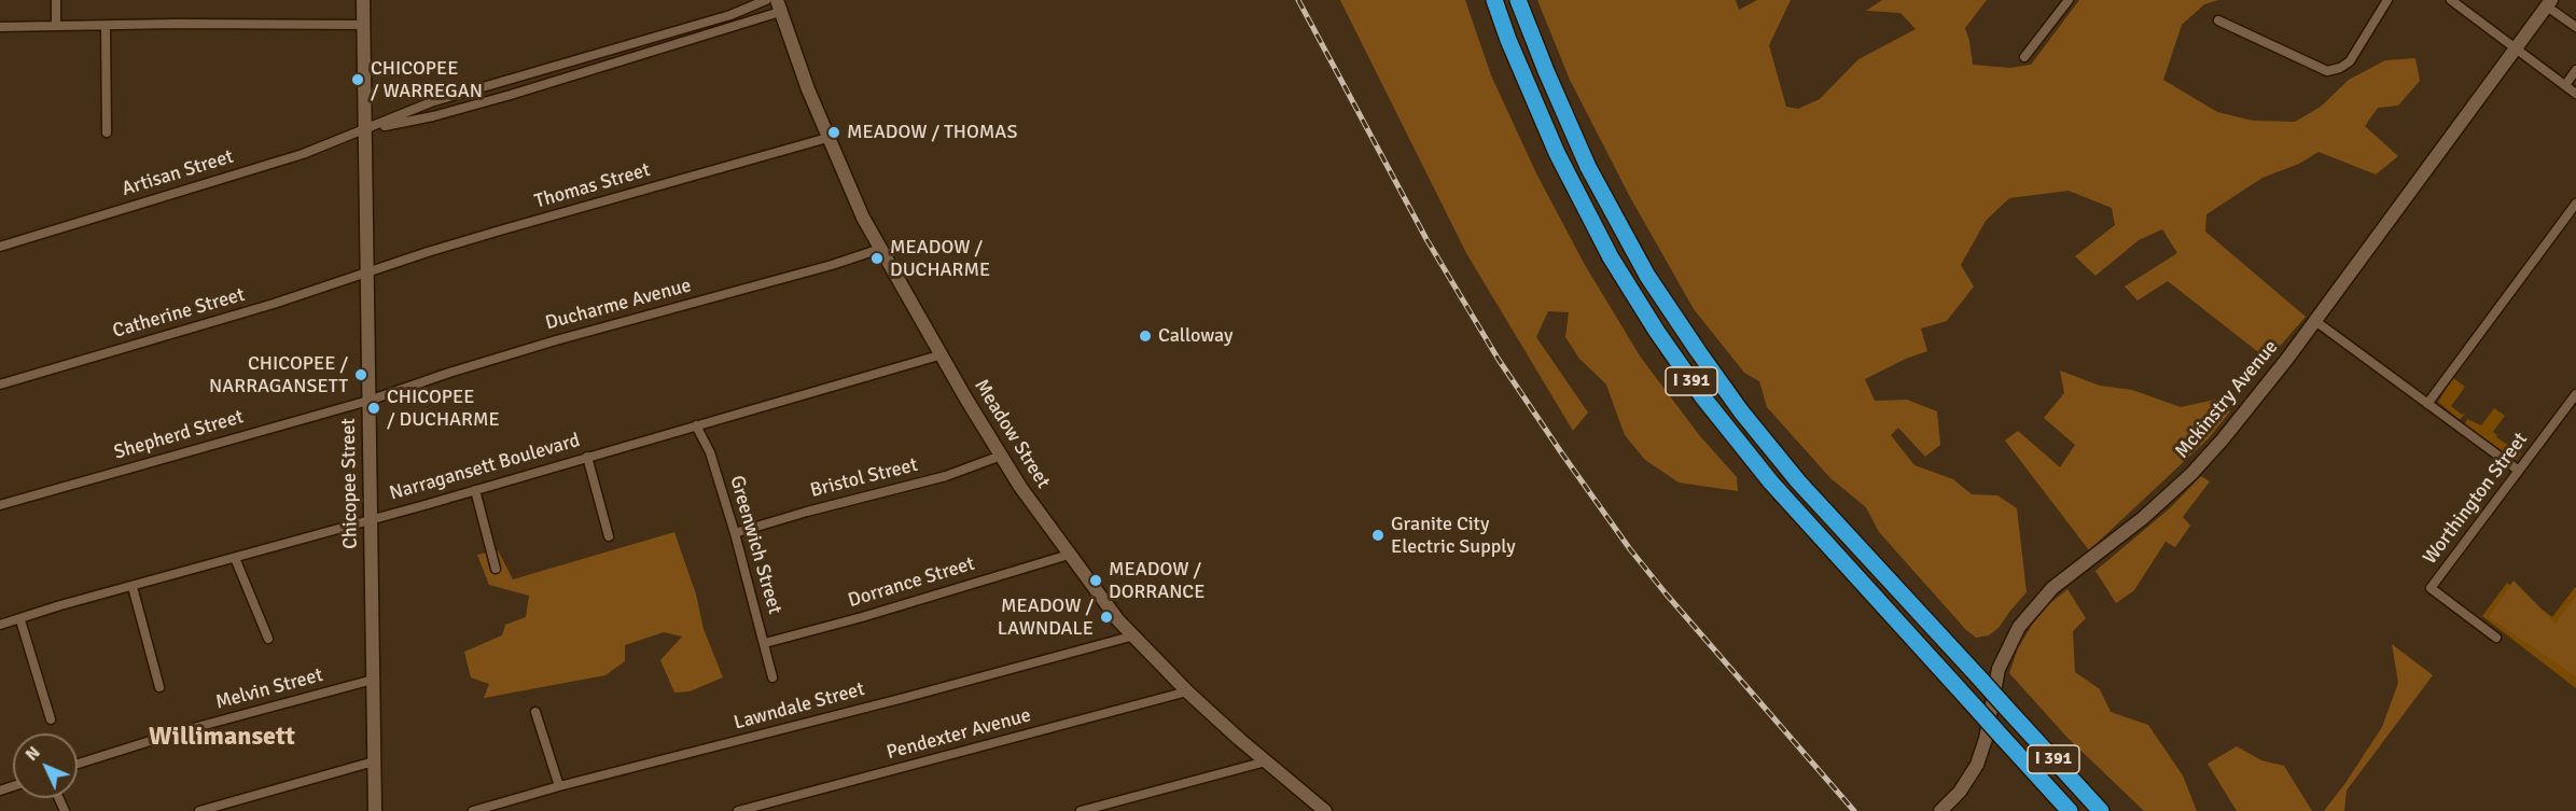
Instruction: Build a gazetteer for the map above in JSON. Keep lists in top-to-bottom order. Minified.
{"streets":{"highway":["I 391"],"main road":["Mckinstry Avenue","Meadow Street","Chicopee Street"],"street":["Artisan Street","Thomas Street","Ducharme Avenue","Catherine Street","Shepherd Street","Narragansett Boulevard","Bristol Street","Worthington Street","Greenwich Street","Dorrance Street","Melvin Street","Lawndale Street","Pendexter Avenue"]},"crossings":[["Artisan Street","Chicopee Street"],["Thomas Street","Catherine Street"],["Thomas Street","Meadow Street"],["Thomas Street","Chicopee Street"],["Ducharme Avenue","Meadow Street"],["Ducharme Avenue","Shepherd Street"],["Ducharme Avenue","Chicopee Street"],["Catherine Street","Chicopee Street"],["Meadow Street","Narragansett Boulevard"],["Meadow Street","Bristol Street"],["Meadow Street","Dorrance Street"],["Meadow Street","Lawndale Street"],["Meadow Street","Pendexter Avenue"],["Shepherd Street","Chicopee Street"],["Narragansett Boulevard","Chicopee Street"],["Narragansett Boulevard","Greenwich Street"],["Bristol Street","Greenwich Street"],["Chicopee Street","Melvin Street"],["Greenwich Street","Dorrance Street"]],"districts":["Willimansett"],"places":["CHICOPEE / WARREGAN","MEADOW / THOMAS","MEADOW / DUCHARME","Calloway","CHICOPEE / NARRAGANSETT","CHICOPEE / DUCHARME","Granite City Electric Supply","MEADOW / DORRANCE","MEADOW / LAWNDALE"],"north":"top left"}
